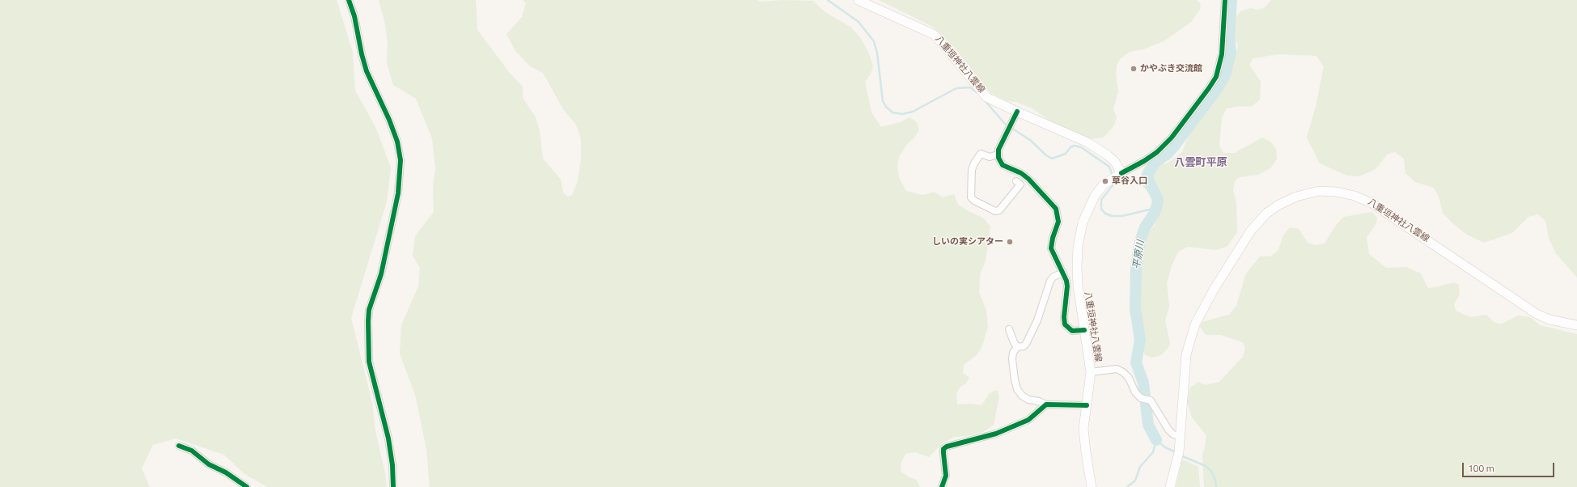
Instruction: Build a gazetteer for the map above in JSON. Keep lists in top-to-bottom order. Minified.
{"streets":{"main road":["八重垣神社八雲線"]},"districts":["八雲町平原"],"water":["平原川"],"places":["かやぶき交流館","草谷入口","しいの実シアター"],"scale_bar":"100 m"}
